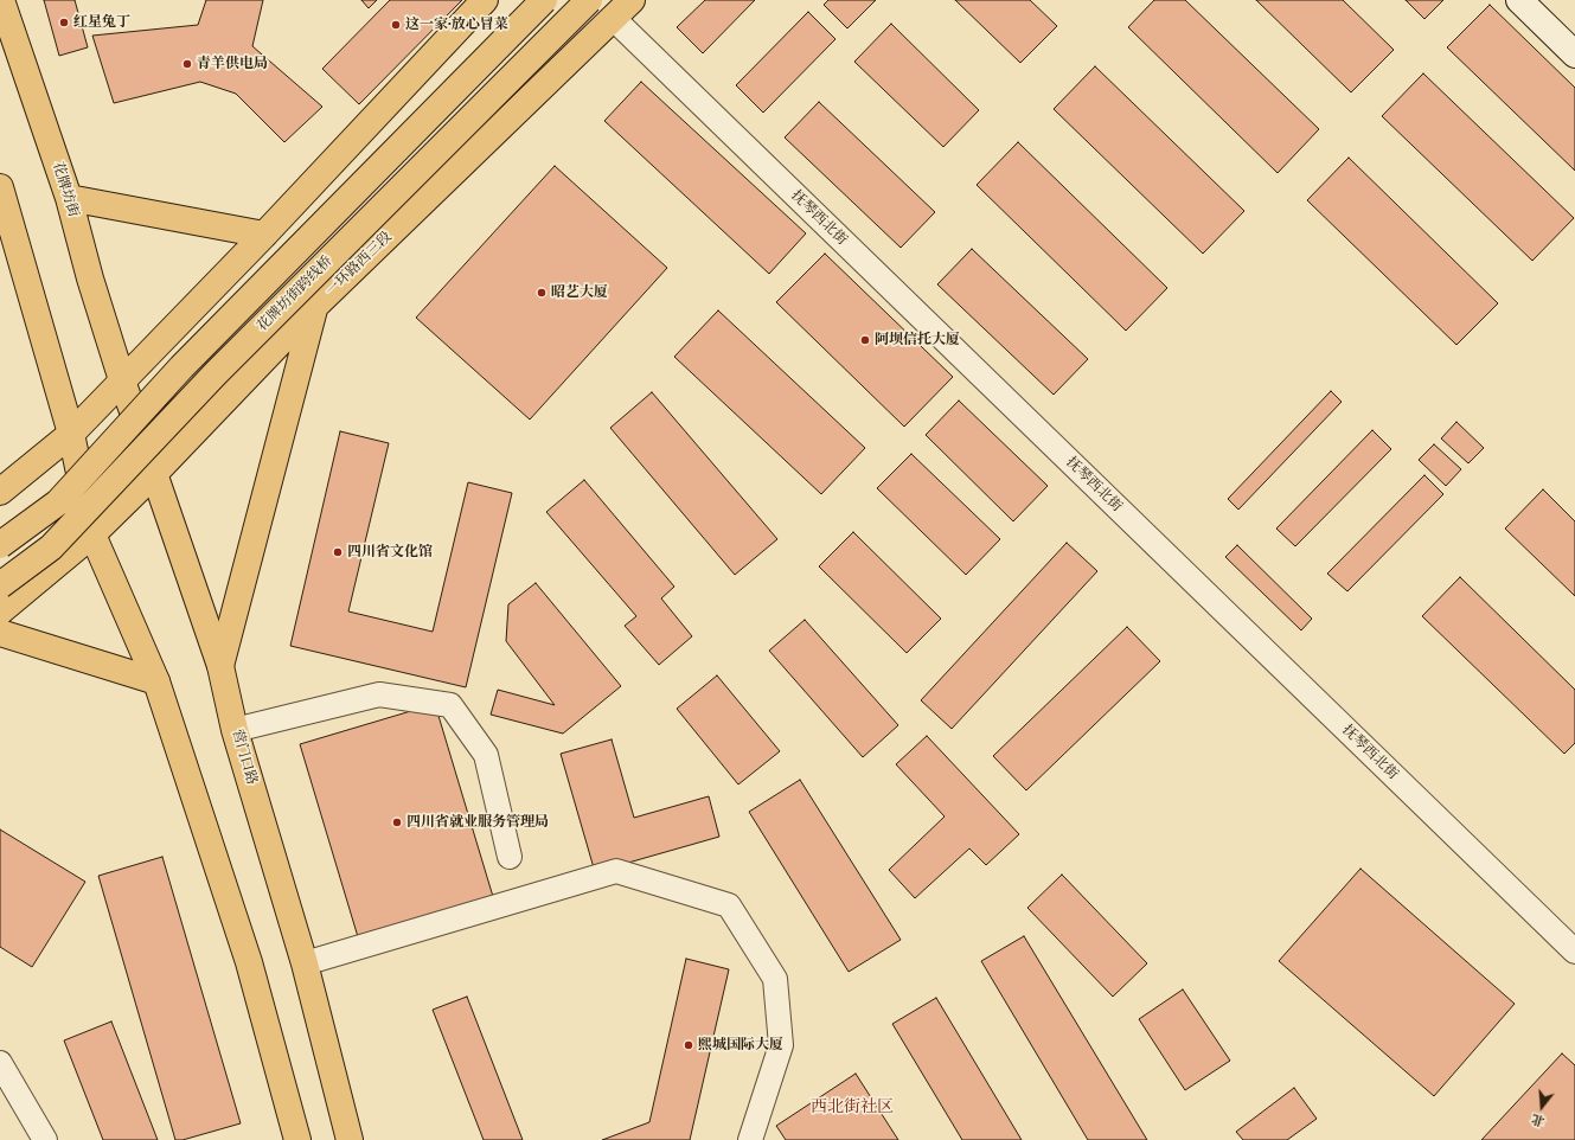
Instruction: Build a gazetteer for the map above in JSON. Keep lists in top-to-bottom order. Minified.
{"streets":{"main road":["花牌坊街","一环路西三段","花牌坊街跨线桥","营门口路"],"street":["抚琴西北街"]},"crossings":[["花牌坊街","营门口路"],["抚琴西北街","一环路西三段"],["一环路西三段","营门口路"]],"districts":["西北街社区"],"places":["红星兔丁","这一家·放心冒菜","青羊供电局","昭艺大厦","阿坝信托大厦","四川省文化馆","四川省就业服务管理局","熙城国际大厦"],"north":"bottom"}
